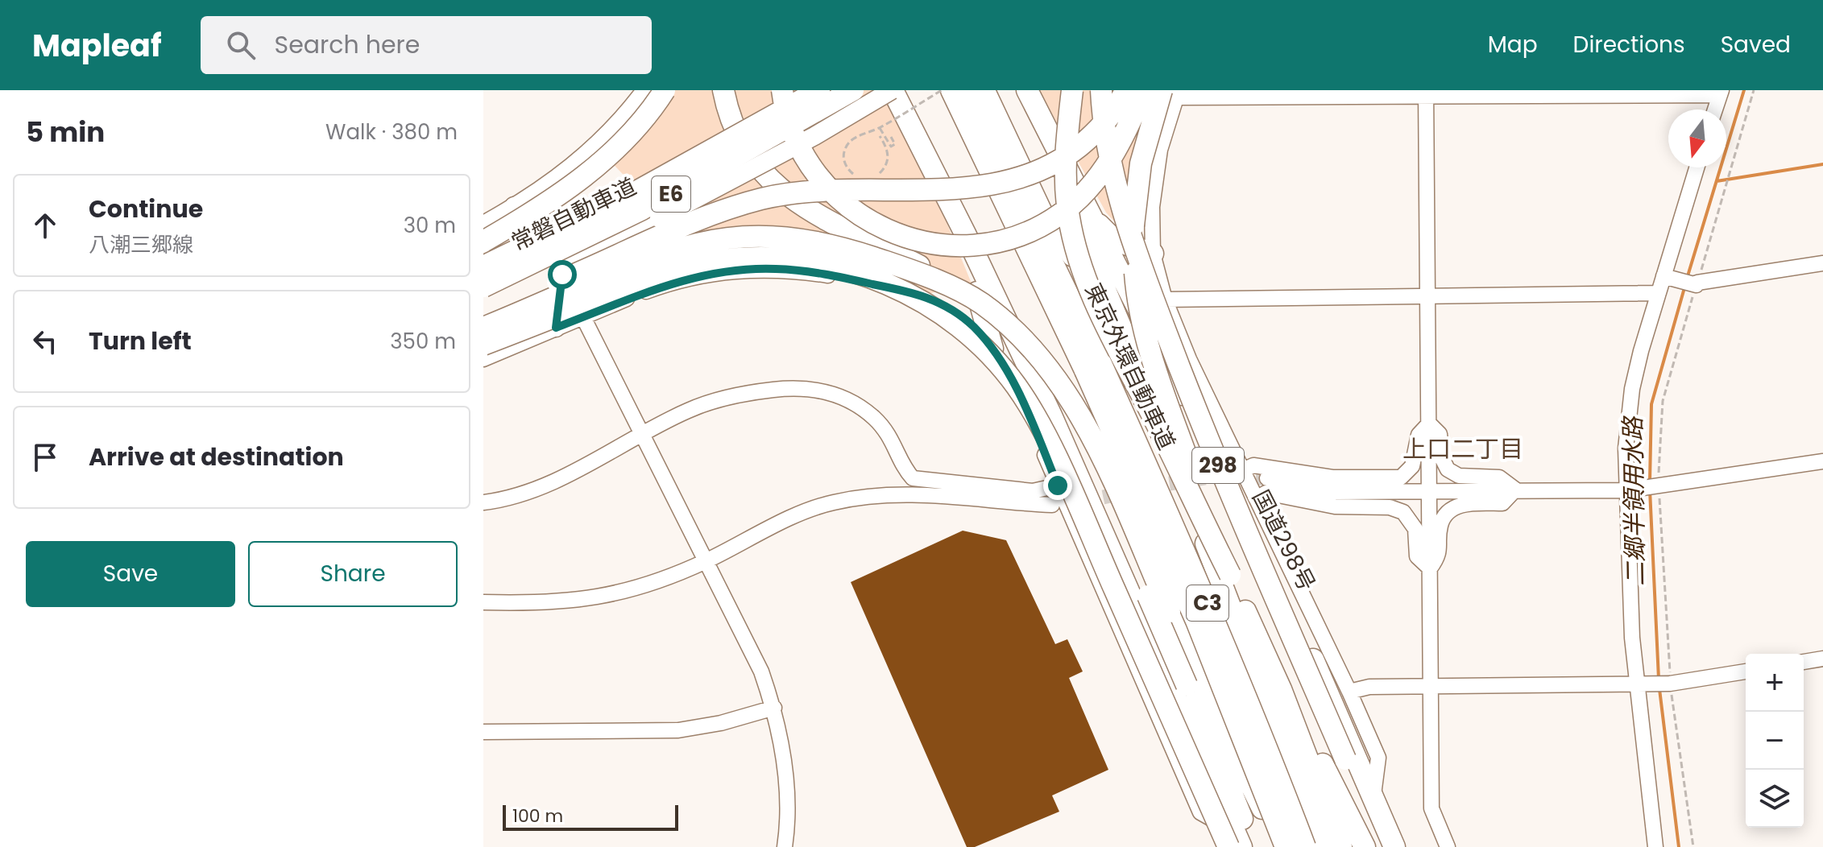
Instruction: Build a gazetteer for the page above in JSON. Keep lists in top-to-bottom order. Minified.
{"streets":{"highway":["E6","常磐自動車道","東京外環自動車道","298","国道298号","C3"]},"districts":["上口二丁目"],"water":["二郷半領用水路"],"scale_bar":"100 m","north":"bottom","page":{"header":"Mapleaf","search":"Search here","nav":["Map","Directions","Saved"],"heading":["5 min","Walk · 380 m"],"list":[["Continue","八潮三郷線","30 m"],["Turn left","350 m"],"Arrive at destination"],"buttons":["Save","Share"],"map_buttons":["+","−"],"scale":"100 m"}}
